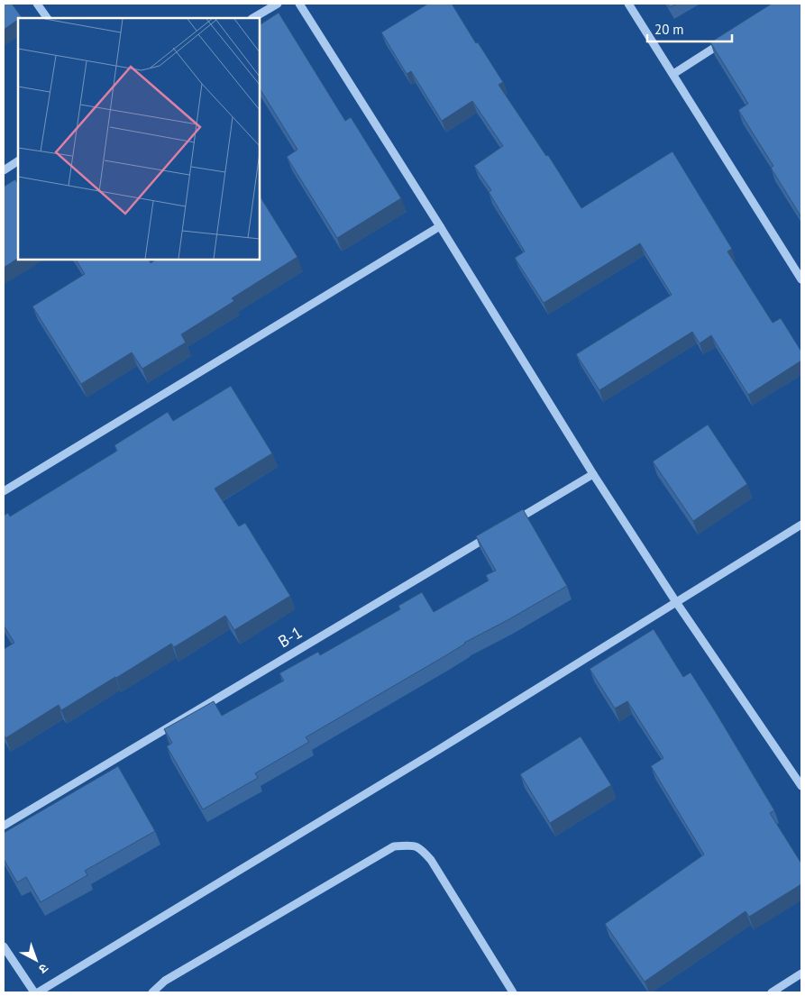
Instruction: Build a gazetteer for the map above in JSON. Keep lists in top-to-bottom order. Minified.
{"streets":{"street":["B-1"]},"scale_bar":"20 m","north":"bottom right"}
